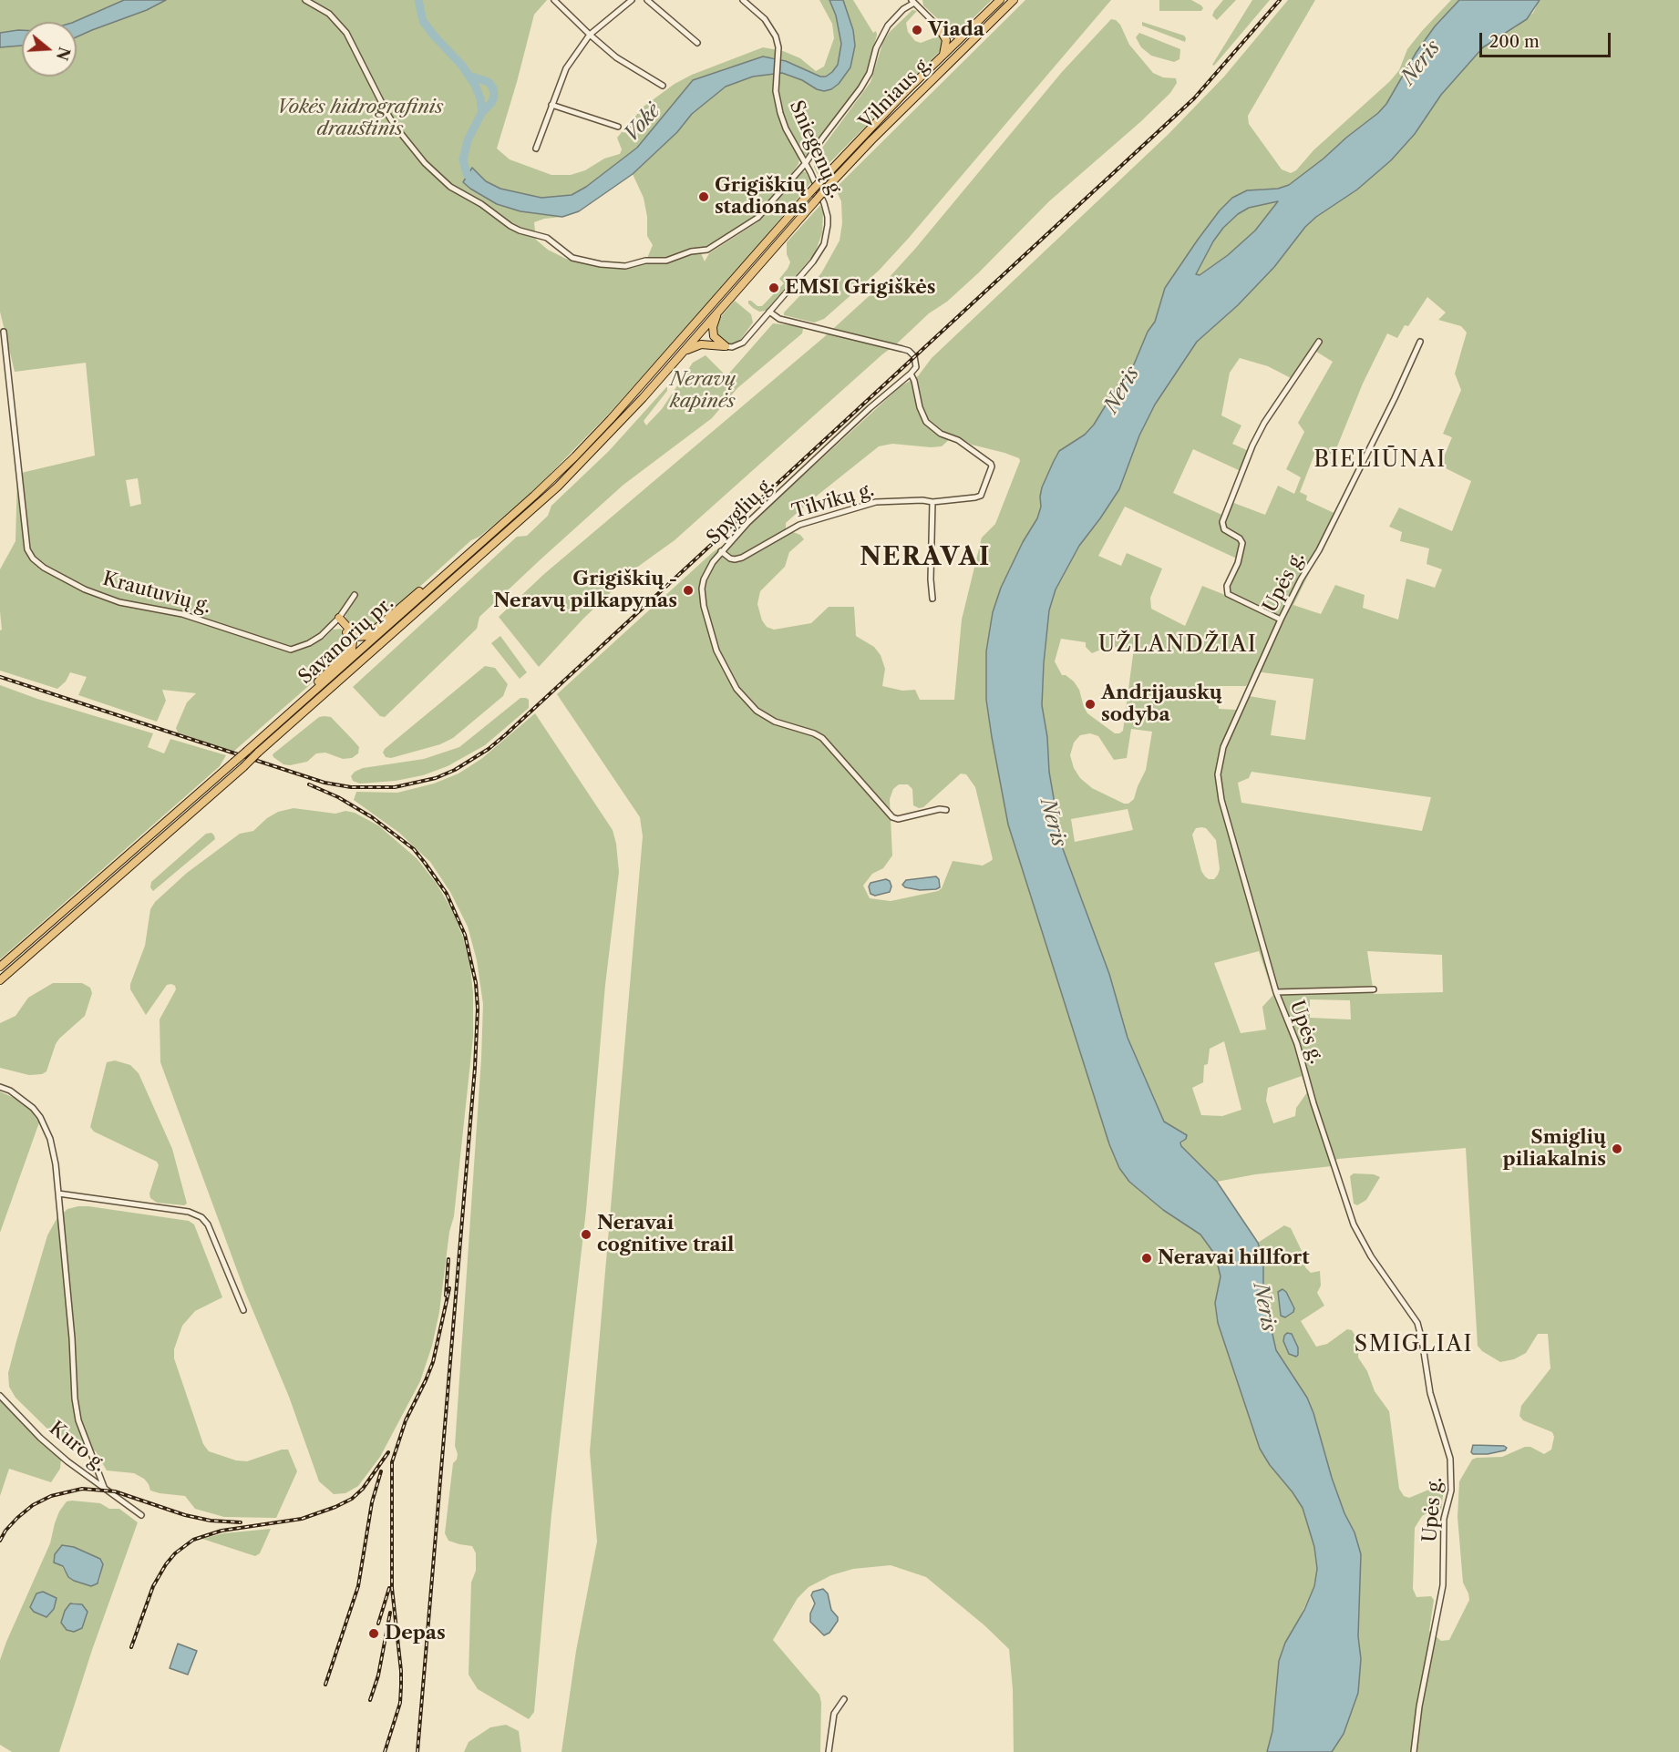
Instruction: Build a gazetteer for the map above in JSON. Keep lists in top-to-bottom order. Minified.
{"streets":{"highway":["Vilniaus g.","Savanorių pr."],"street":["Sniegenų g.","Tilvikų g.","Spyglių g.","Upės g.","Krautuvių g.","Kuro g."]},"crossings":[["Vilniaus g.","Savanorių pr."],["Tilvikų g.","Spyglių g."]],"districts":["BIELIŪNAI","NERAVAI","UŽLANDŽIAI","SMIGLIAI"],"water":["Neris","Vokė"],"parks":["Vokės hidrografinis draustinis","Neravų kapinės"],"places":["Viada","Grigiškių stadionas","EMSI Grigiškės","Grigiškių - Neravų pilkapynas","Andrijauskų sodyba","Smiglių piliakalnis","Neravai cognitive trail","Neravai hillfort","Depas"],"scale_bar":"200 m","north":"right"}
